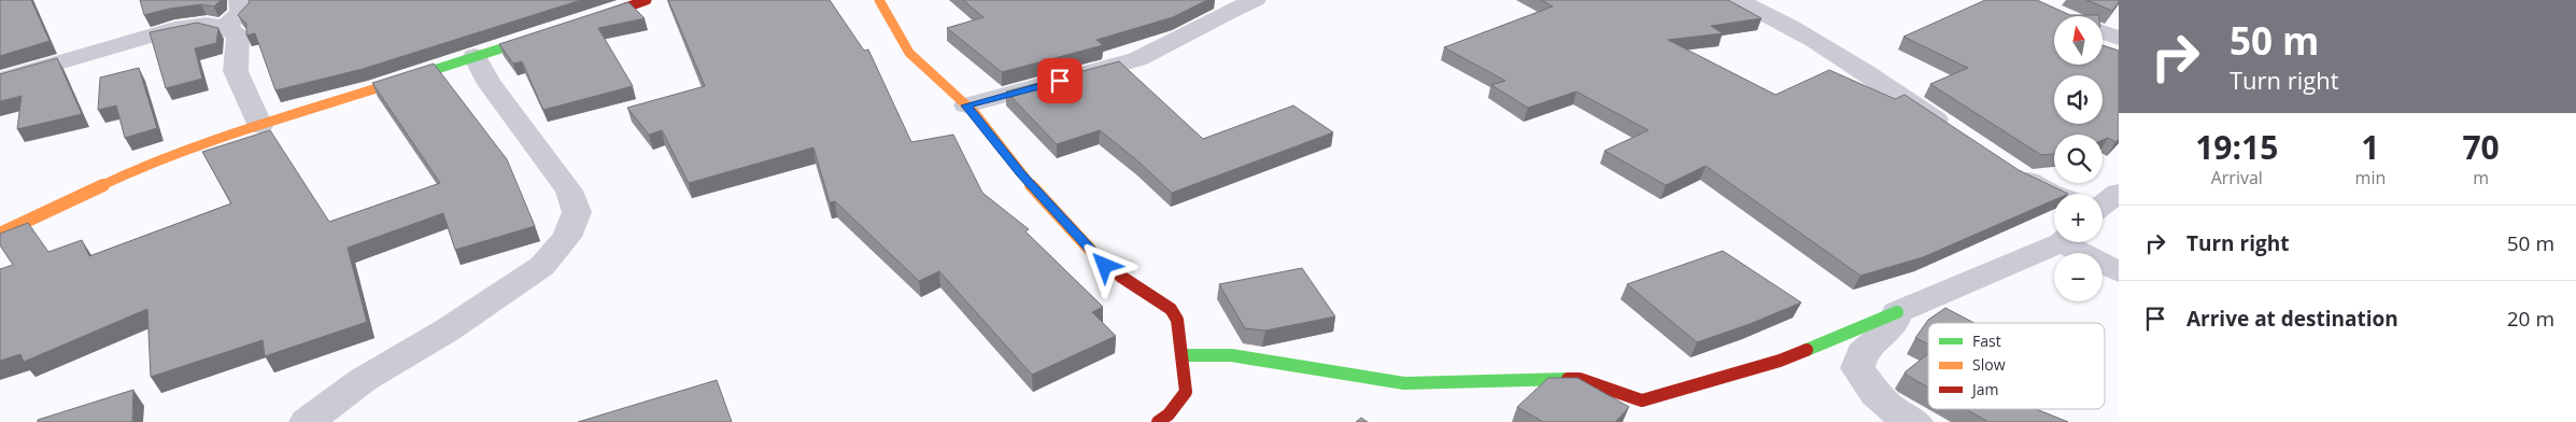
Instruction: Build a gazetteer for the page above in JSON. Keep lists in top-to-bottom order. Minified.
{"legend":["Fast","Slow","Jam"],"north":"top","page":{"turn":["50 m","Turn right"],"map_buttons":["+","−"],"eta":["19:15","Arrival","1","min","70","m"],"list":[{"name":"Turn right","value":"50 m"},{"name":"Arrive at destination","value":"20 m"}]}}
